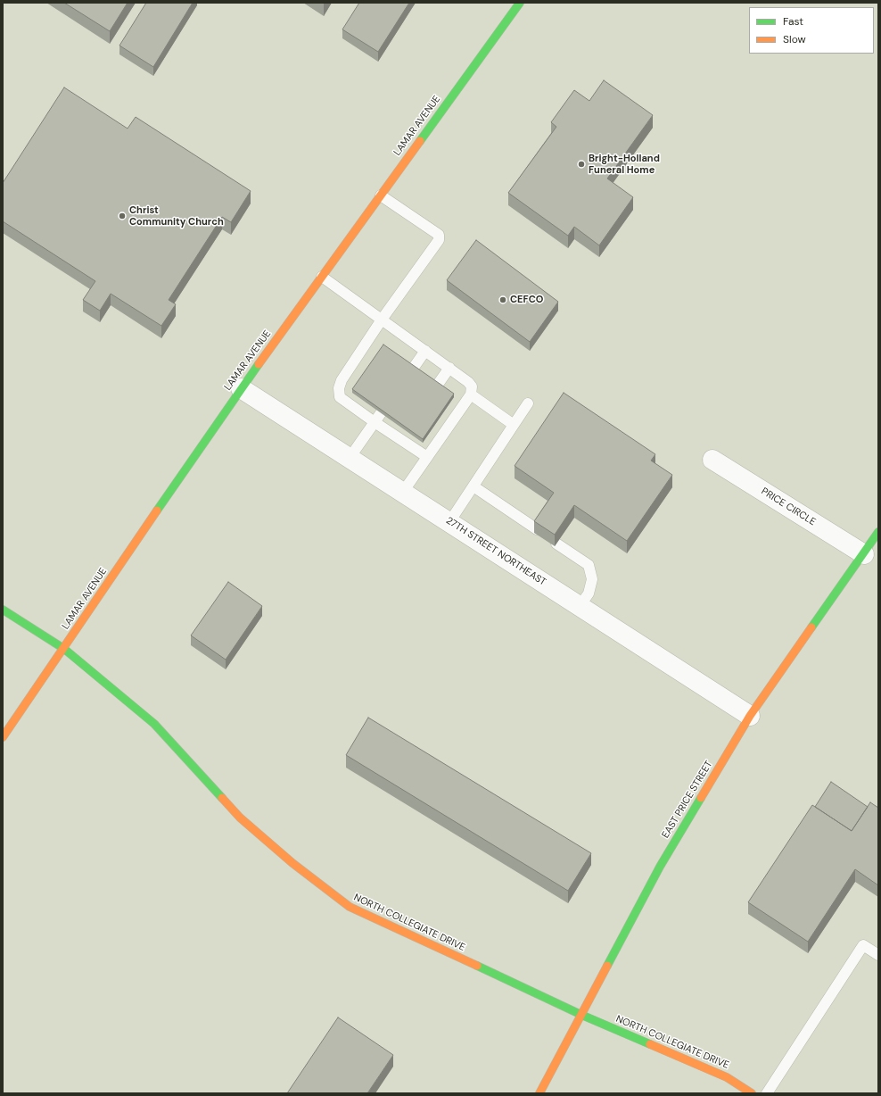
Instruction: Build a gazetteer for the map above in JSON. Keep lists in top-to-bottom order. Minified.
{"streets":{"main road":["LAMAR AVENUE","EAST PRICE STREET","NORTH COLLEGIATE DRIVE"],"street":["PRICE CIRCLE","27TH STREET NORTHEAST"]},"crossings":[["LAMAR AVENUE","27TH STREET NORTHEAST"],["LAMAR AVENUE","NORTH COLLEGIATE DRIVE"],["PRICE CIRCLE","EAST PRICE STREET"],["27TH STREET NORTHEAST","EAST PRICE STREET"],["EAST PRICE STREET","NORTH COLLEGIATE DRIVE"]],"places":["Bright-Holland Funeral Home","Christ Community Church","CEFCO"],"legend":["Fast","Slow"]}
